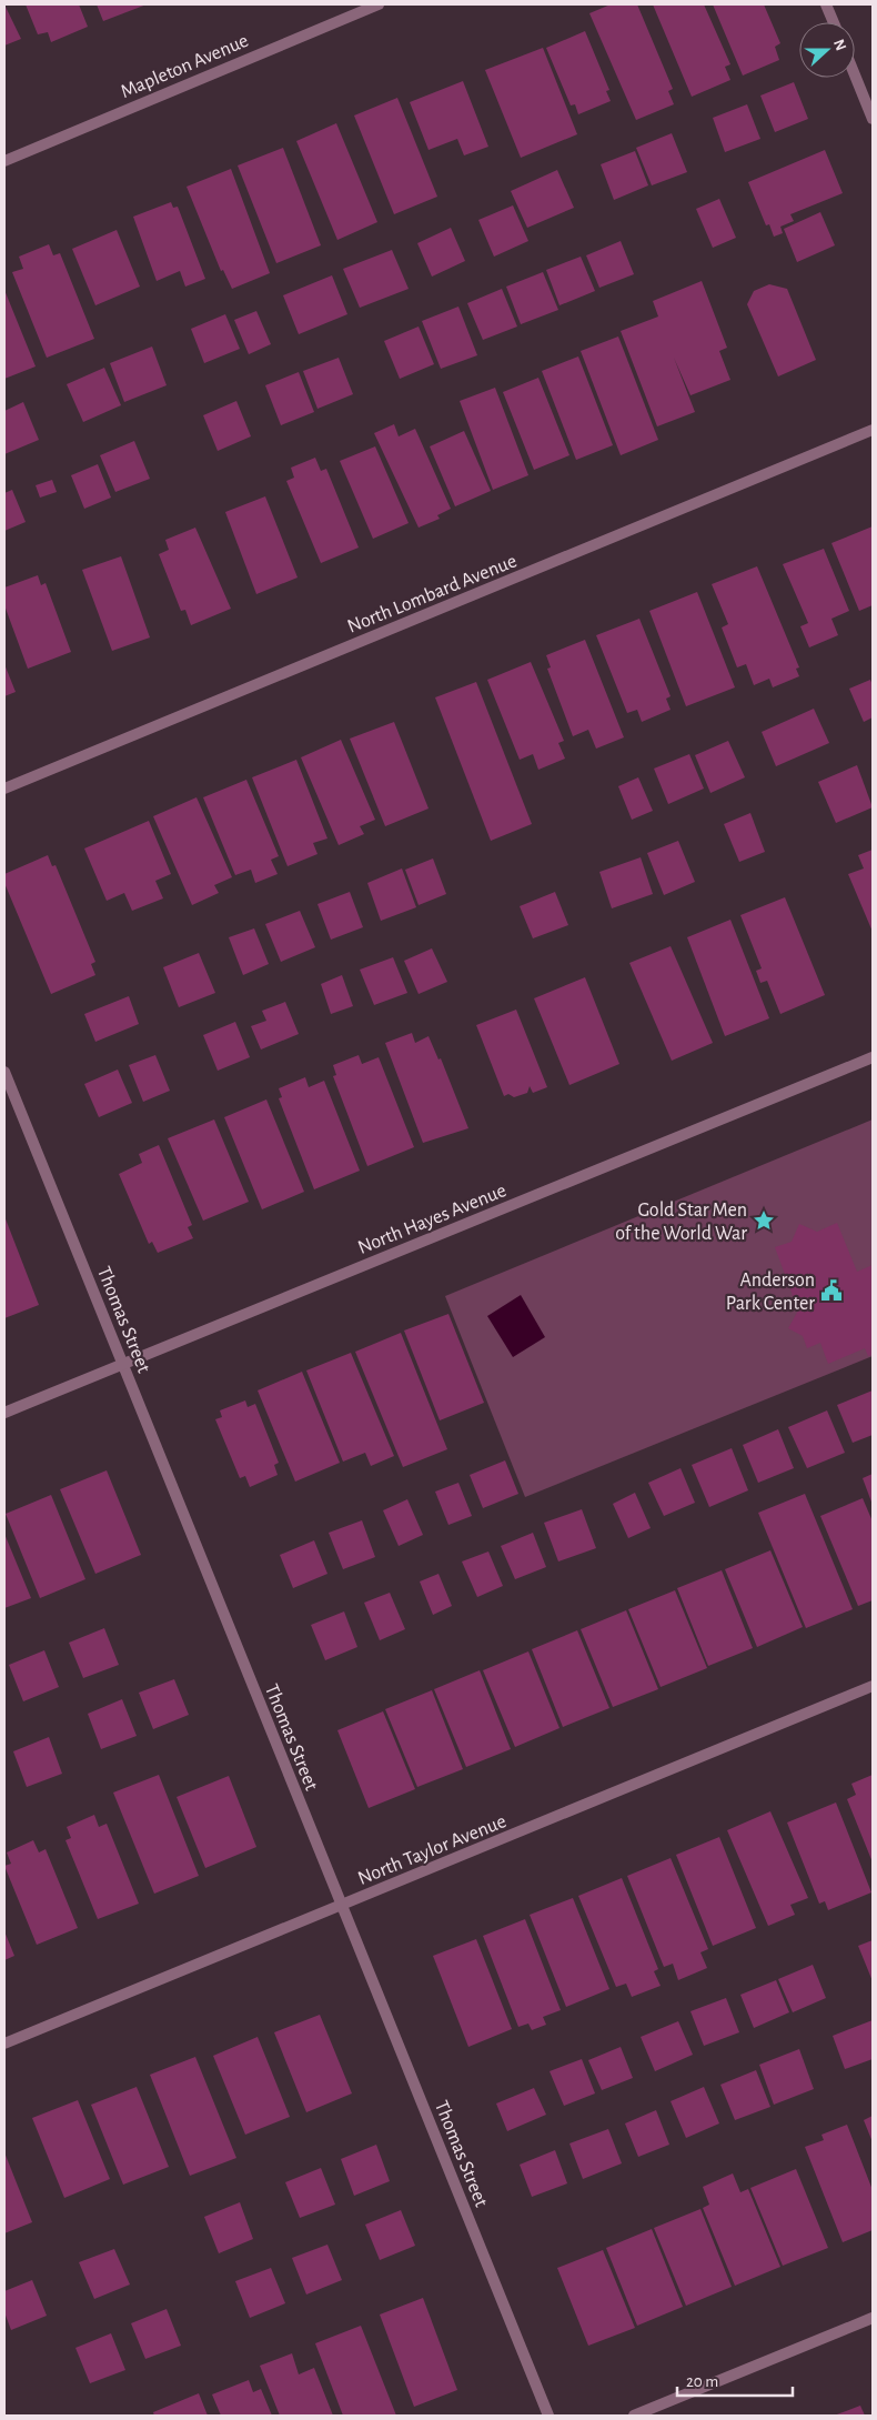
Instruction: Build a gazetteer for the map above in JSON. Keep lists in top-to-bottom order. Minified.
{"streets":{"street":["Mapleton Avenue","North Lombard Avenue","North Hayes Avenue","Thomas Street","North Taylor Avenue"]},"crossings":[["North Hayes Avenue","Thomas Street"],["Thomas Street","North Taylor Avenue"]],"places":{"place":["Gold Star Men of the World War"],"public building":["Anderson Park Center"]},"scale_bar":"20 m","north":"right"}
